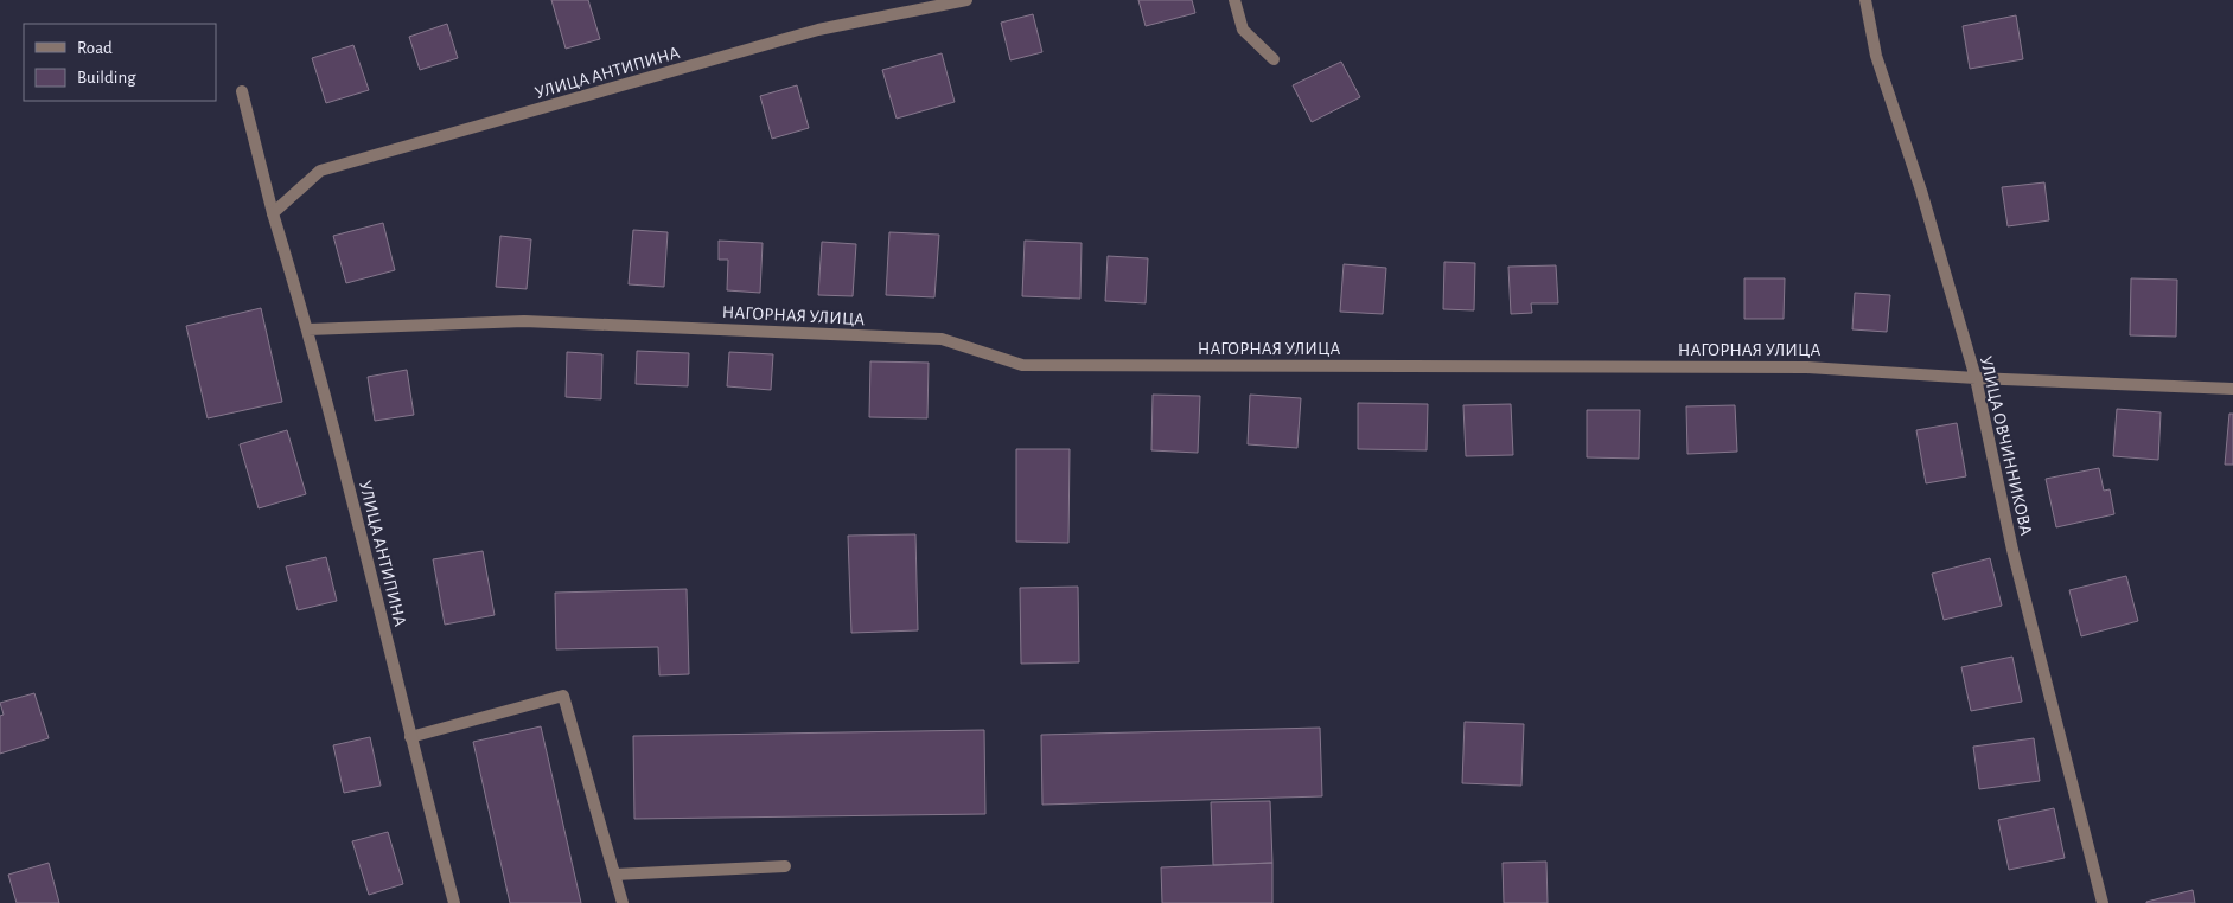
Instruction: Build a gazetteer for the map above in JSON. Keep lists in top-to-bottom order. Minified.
{"streets":{"street":["УЛИЦА АНТИПИНА","НАГОРНАЯ УЛИЦА","УЛИЦА ОВЧИННИКОВА"]},"crossings":[["УЛИЦА АНТИПИНА","НАГОРНАЯ УЛИЦА"],["НАГОРНАЯ УЛИЦА","УЛИЦА ОВЧИННИКОВА"]],"legend":["Road","Building"]}
